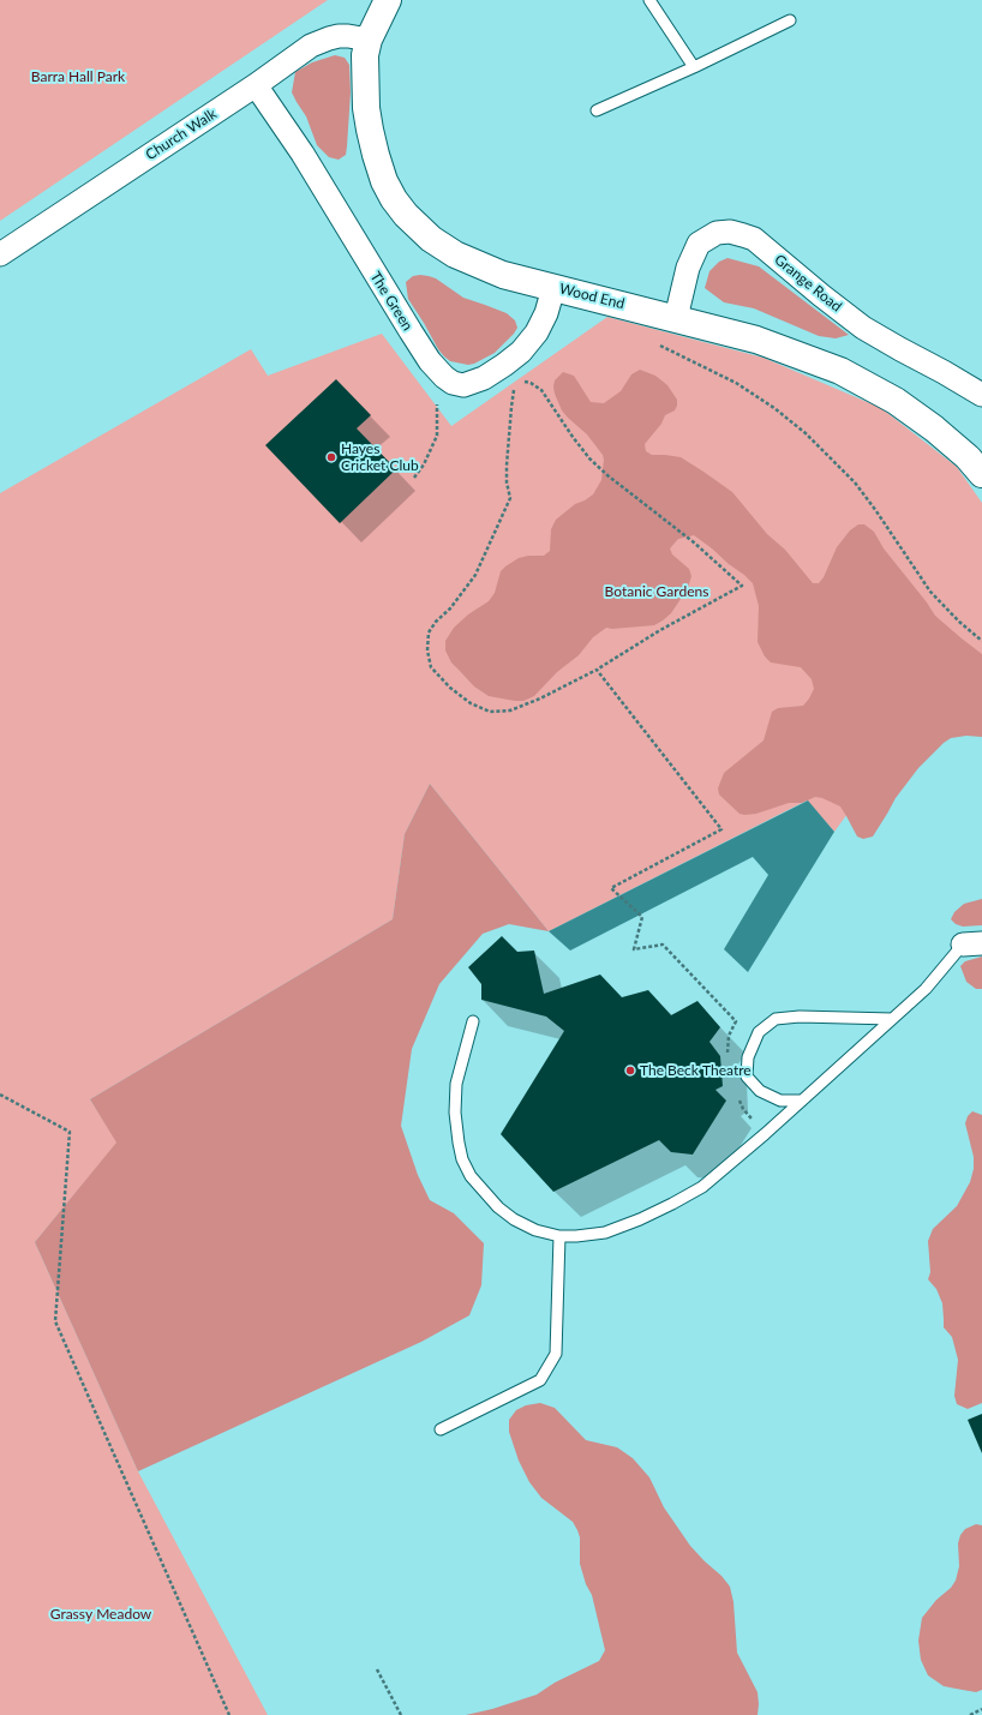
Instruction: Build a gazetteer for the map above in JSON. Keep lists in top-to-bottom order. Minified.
{"streets":{"street":["Church Walk","Grange Road","Wood End","The Green"]},"crossings":[["Church Walk","Wood End"],["Church Walk","The Green"],["Grange Road","Wood End"],["Wood End","The Green"]],"parks":["Barra Hall Park","Botanic Gardens","Grassy Meadow"],"places":["Hayes Cricket Club","The Beck Theatre"]}
